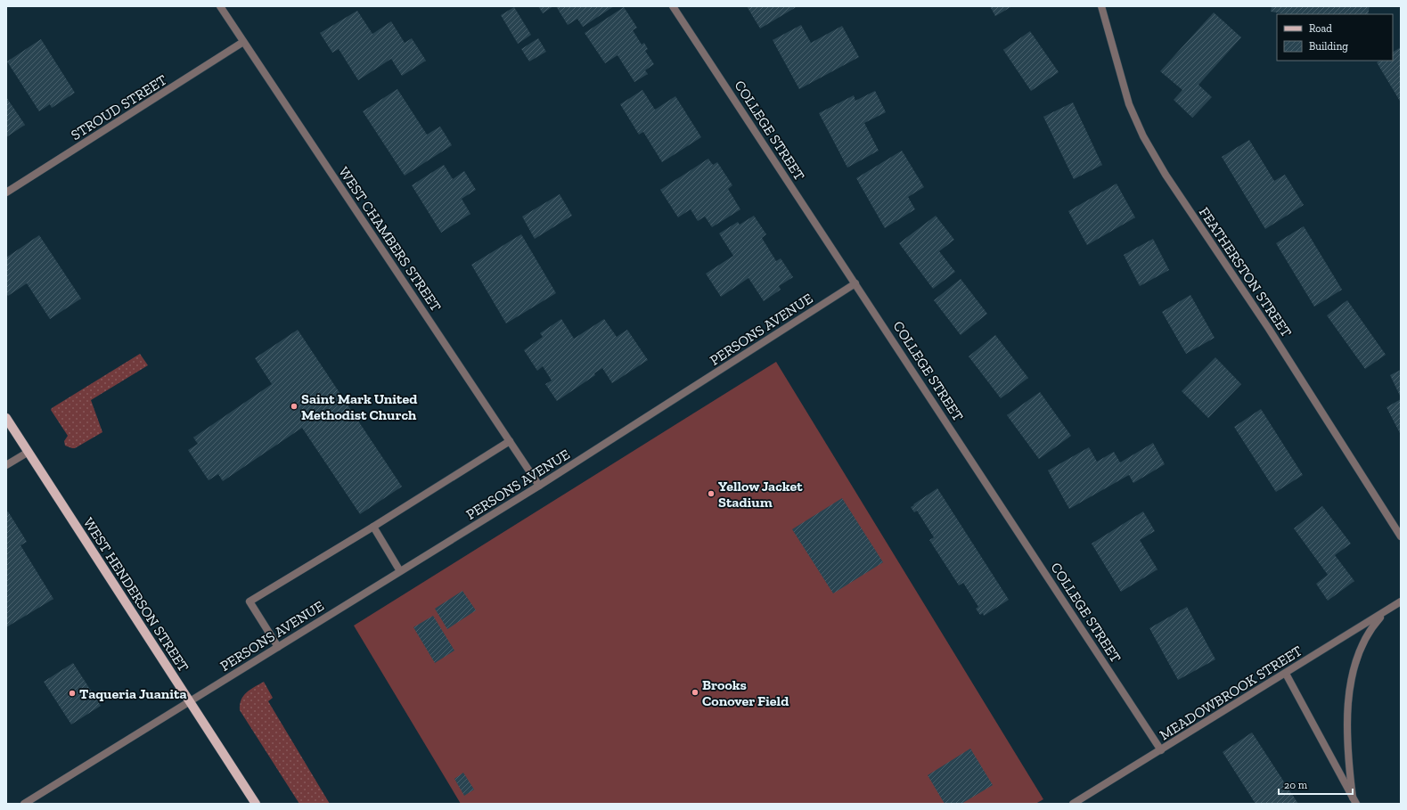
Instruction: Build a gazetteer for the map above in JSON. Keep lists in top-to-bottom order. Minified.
{"streets":{"main road":["WEST HENDERSON STREET"],"street":["STROUD STREET","COLLEGE STREET","WEST CHAMBERS STREET","FEATHERSTON STREET","PERSONS AVENUE","MEADOWBROOK STREET"]},"crossings":[["STROUD STREET","WEST CHAMBERS STREET"],["COLLEGE STREET","PERSONS AVENUE"],["COLLEGE STREET","MEADOWBROOK STREET"],["WEST CHAMBERS STREET","PERSONS AVENUE"],["PERSONS AVENUE","WEST HENDERSON STREET"]],"places":["Saint Mark United Methodist Church","Yellow Jacket Stadium","Brooks Conover Field","Taqueria Juanita"],"legend":["Road","Building"],"scale_bar":"20 m"}
